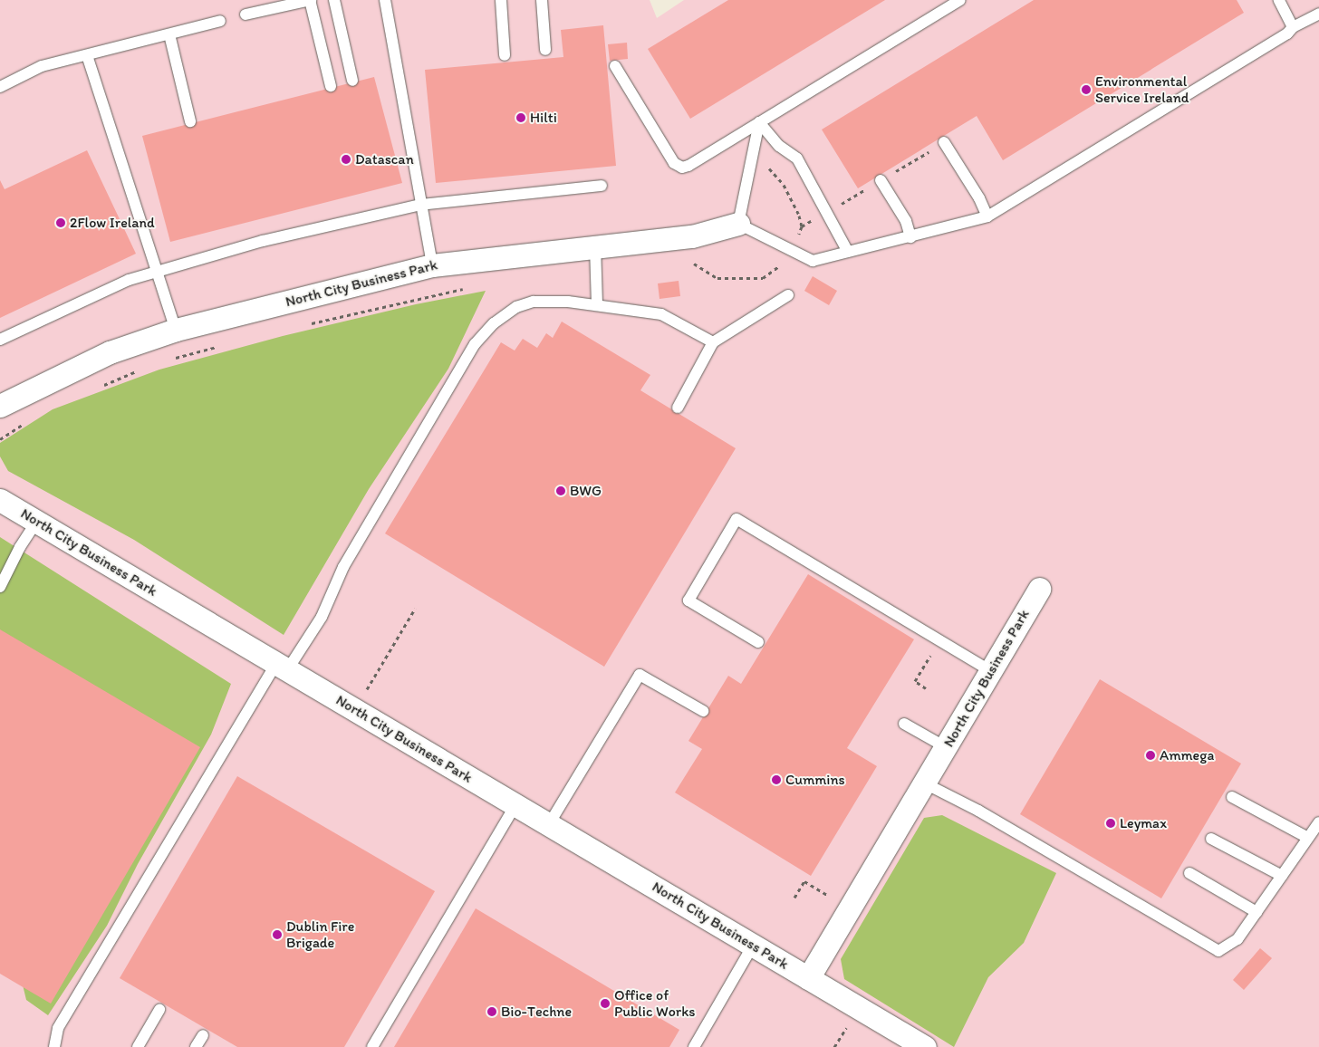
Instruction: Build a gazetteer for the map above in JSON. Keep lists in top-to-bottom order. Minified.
{"streets":{"street":["North City Business Park"]},"places":["Environmental Service Ireland","Hilti","Datascan","2Flow Ireland","BWG","Ammega","Cummins","Leymax","Dublin Fire Brigade","Office of Public Works","Bio-Techne"]}
